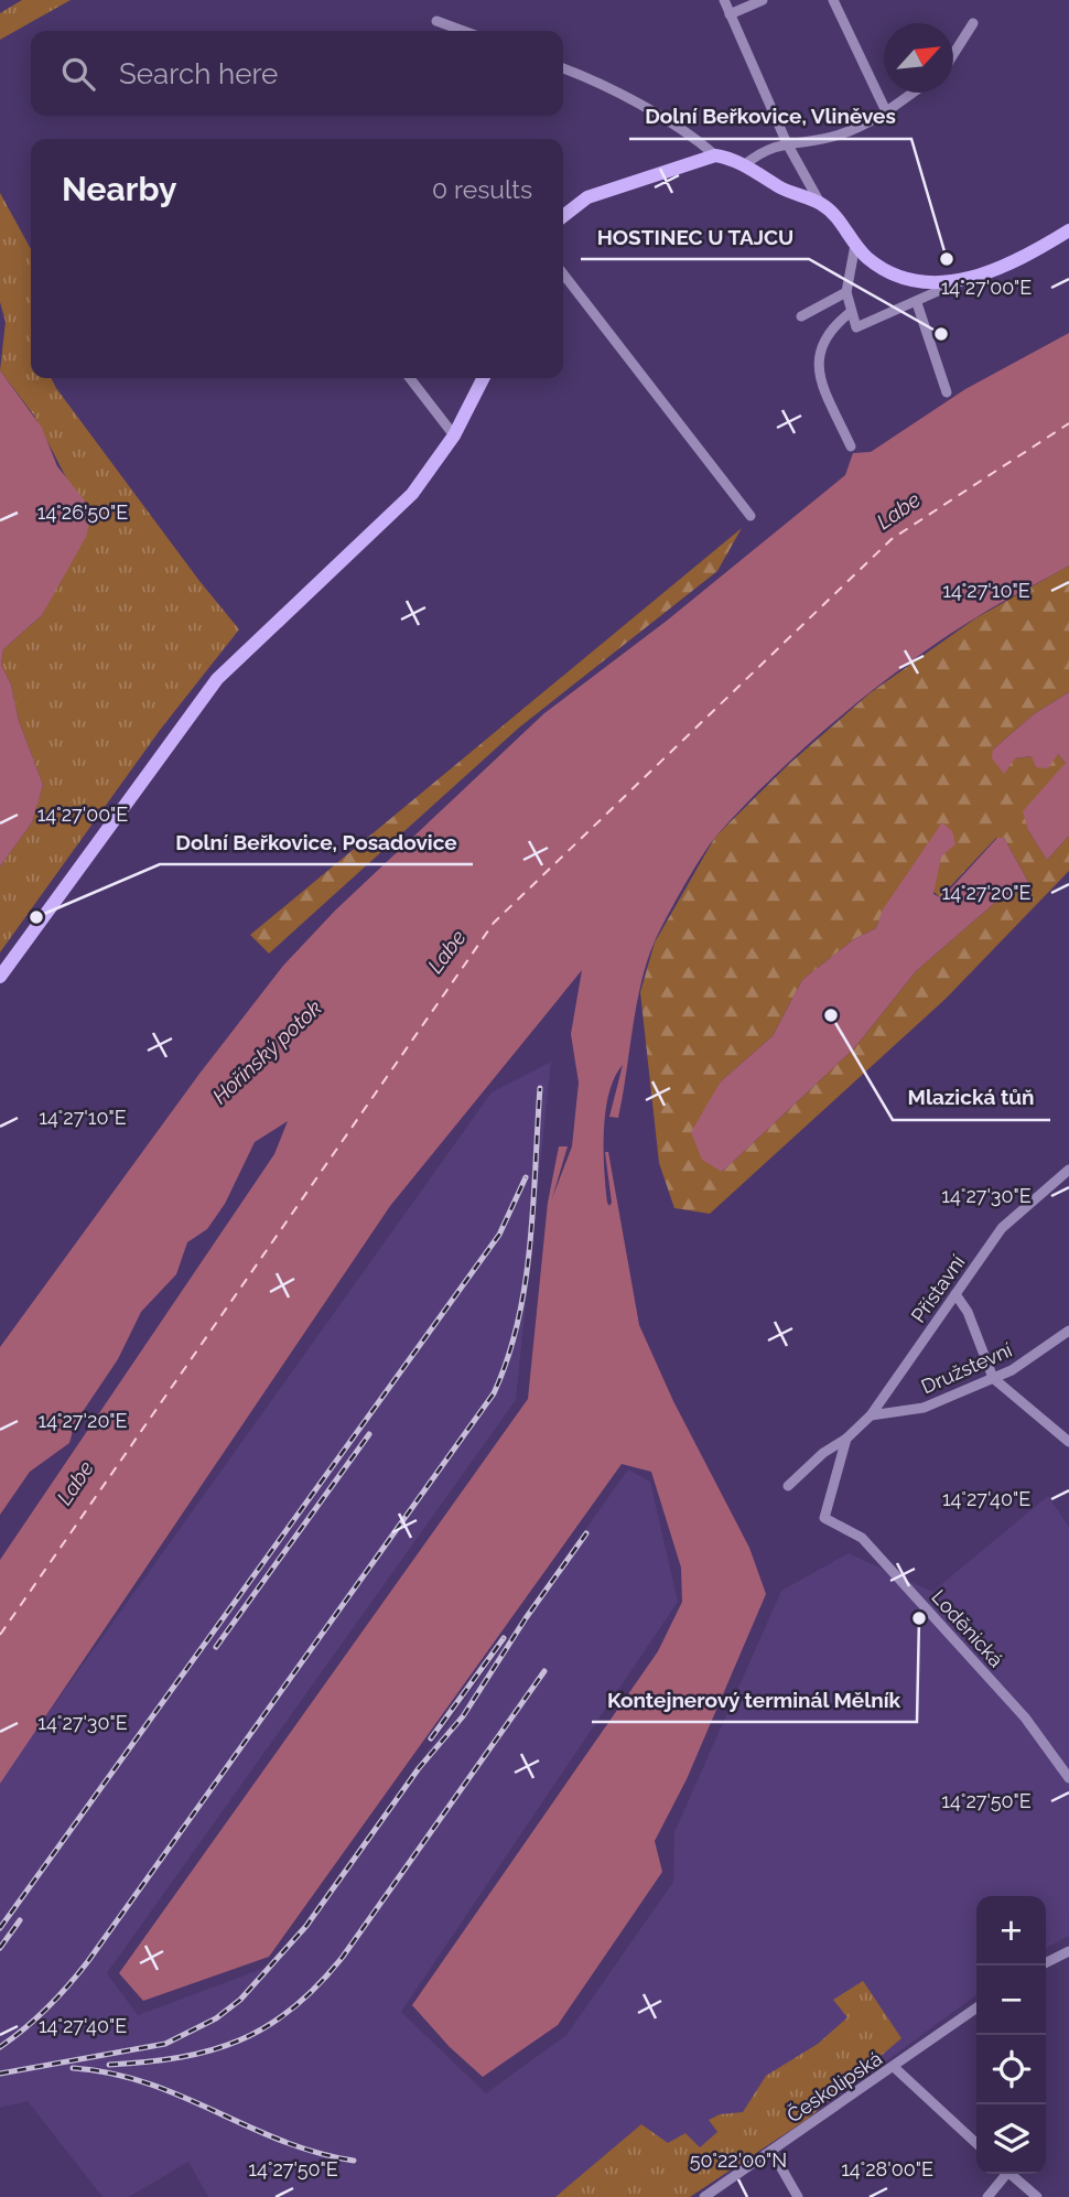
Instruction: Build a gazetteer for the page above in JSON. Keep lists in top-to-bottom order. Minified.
{"streets":{"street":["Přístavní","Družstevní","Loděnická","Českolipská"]},"crossings":[["Přístavní","Družstevní"],["Přístavní","Loděnická"]],"water":["Labe","Hořínský potok"],"places":["Dolní Beřkovice, Vliněves","HOSTINEC U TAJCU","Dolní Beřkovice, Posadovice","Mlazická tůň","Kontejnerový terminál Mělník"],"north":"top right","page":{"search":"Search here","heading":["Nearby","0 results"],"map_buttons":["+","−"]},"coordinates":["14°27'00\"E","14°26'50\"E","14°27'10\"E","14°27'20\"E","14°27'30\"E","14°27'40\"E","14°27'50\"E","50°22'00\"N","14°28'00\"E"]}
